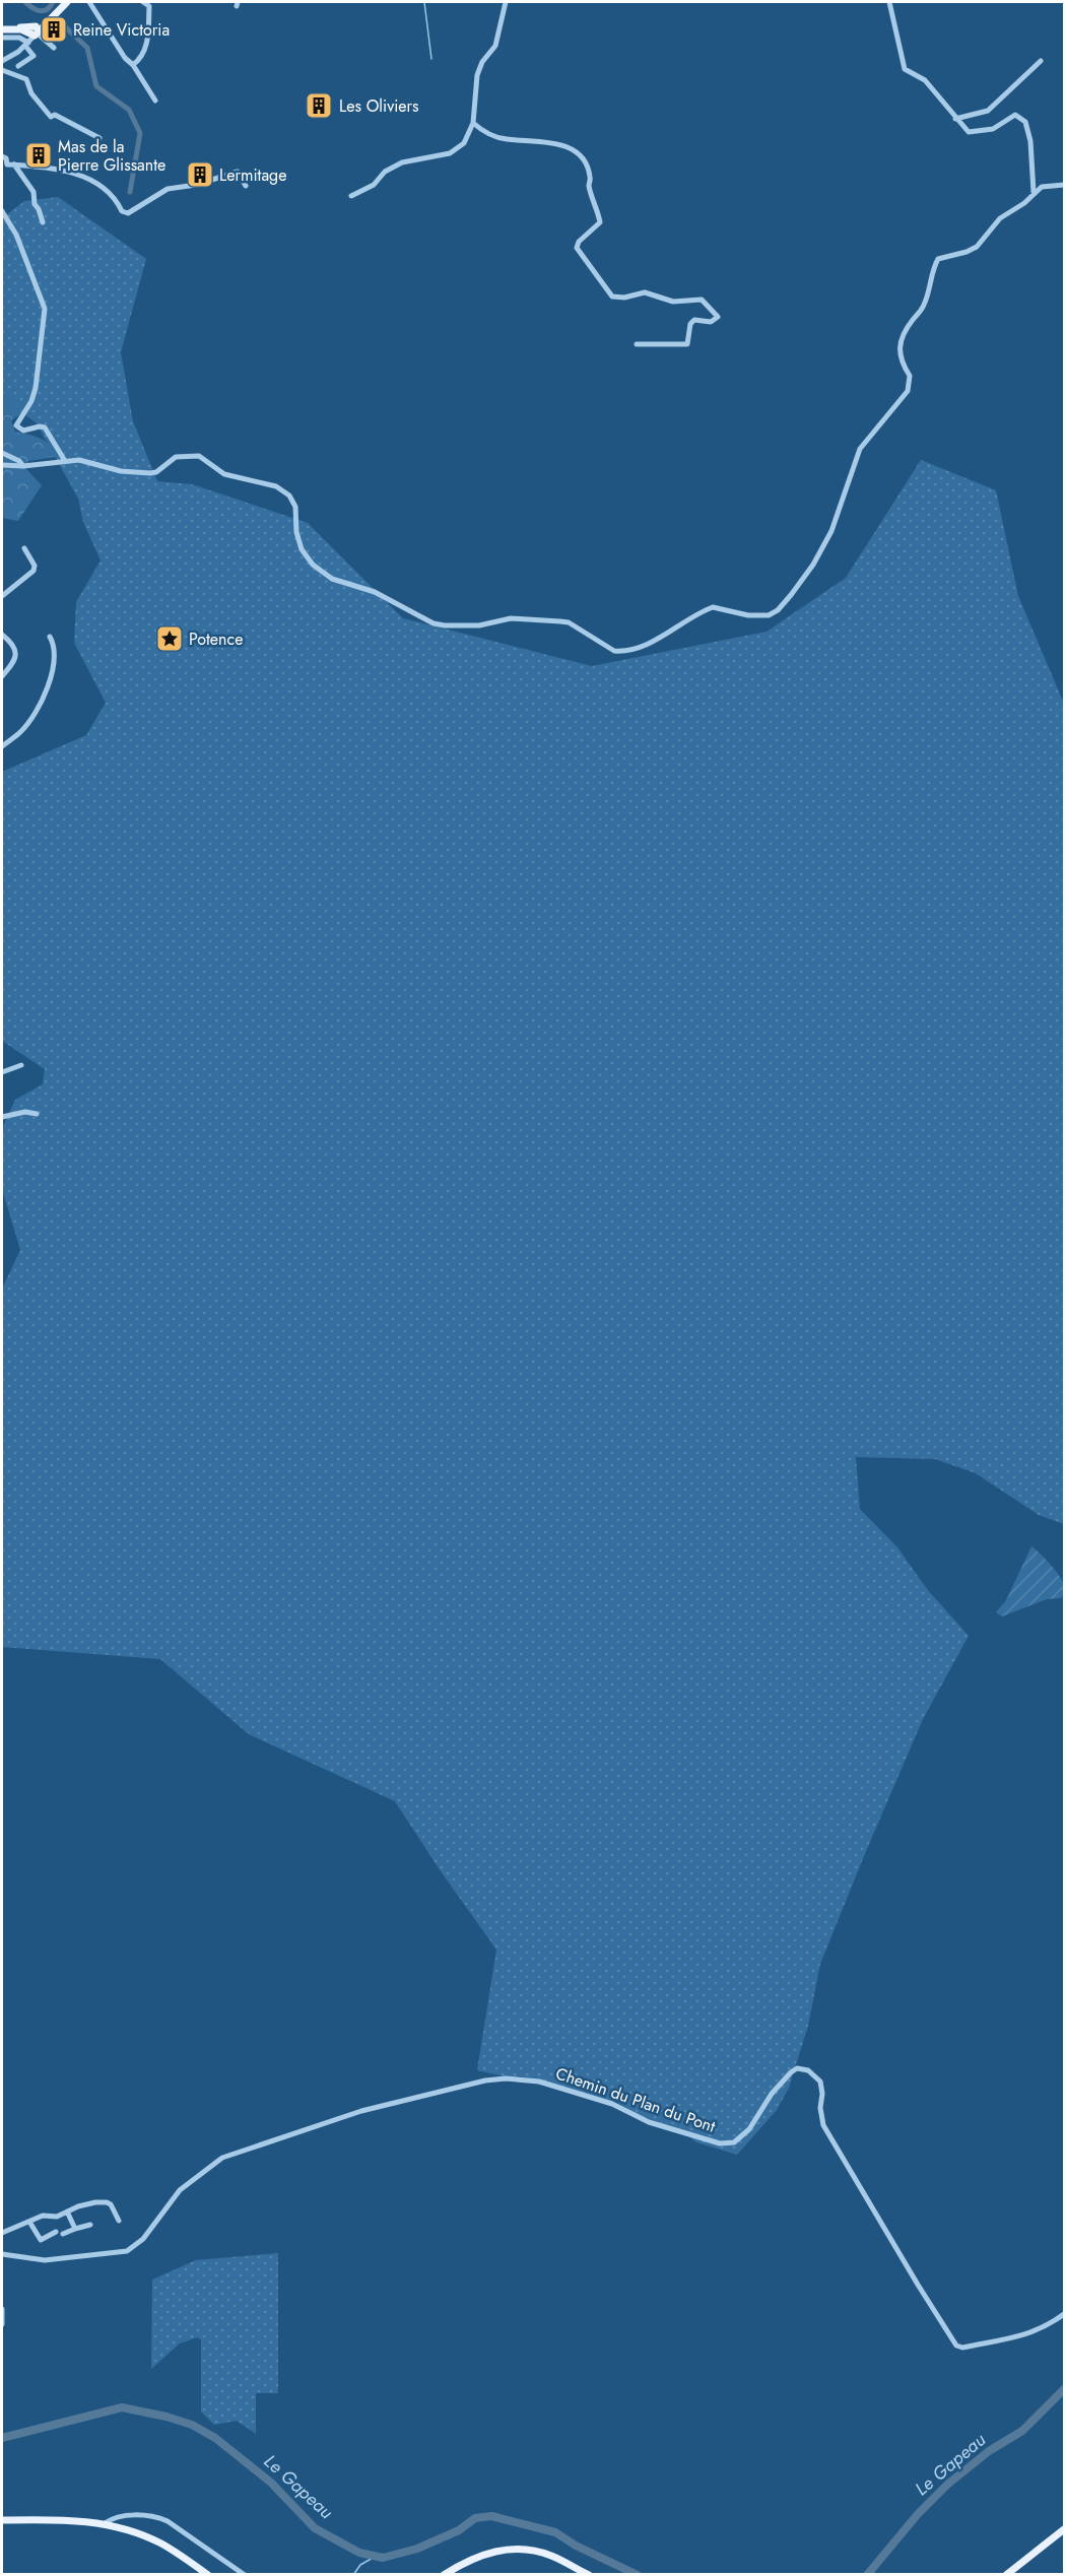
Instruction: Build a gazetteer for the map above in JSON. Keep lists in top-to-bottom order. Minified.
{"streets":{"street":["Chemin du Plan du Pont"]},"water":["Le Gapeau"],"places":{"building":["Reine Victoria","Les Oliviers","Mas de la Pierre Glissante","Lermitage"],"place":["Potence"]}}
